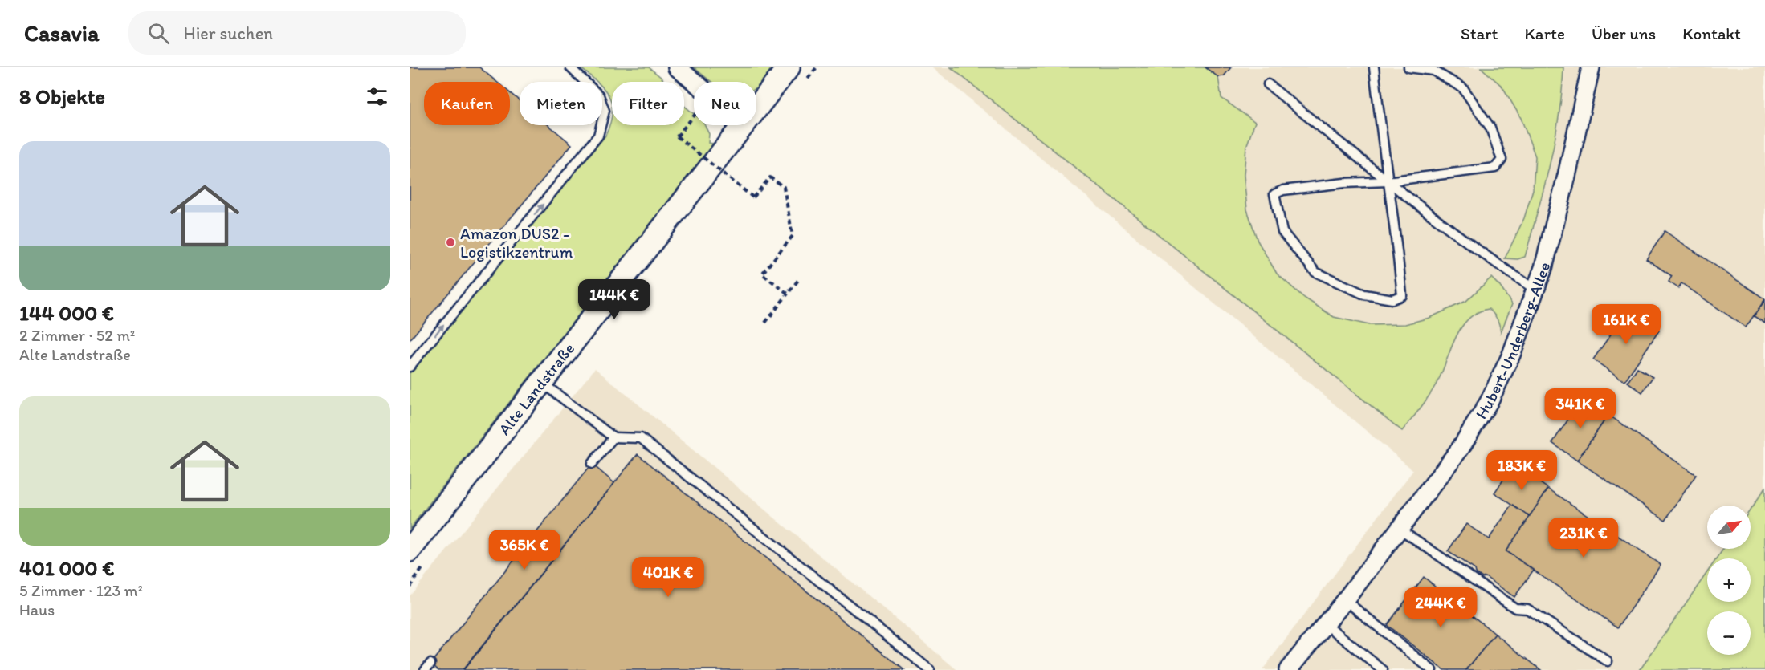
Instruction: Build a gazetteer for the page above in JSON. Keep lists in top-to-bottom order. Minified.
{"streets":{"street":["Hubert-Underberg-Allee","Alte Landstraße"]},"places":["Amazon DUS2 - Logistikzentrum"],"north":"top right","page":{"header":"Casavia","search":"Hier suchen","nav":["Start","Karte","Über uns","Kontakt"],"heading":"8 Objekte","chip":["Kaufen","Mieten","Filter","Neu"],"list":[{"name":"144 000 €","note":"2 Zimmer · 52 m² · Alte Landstraße"},{"name":"401 000 €","note":"5 Zimmer · 123 m² · Haus"}],"price":["144K €","161K €","341K €","183K €","231K €","365K €","401K €","244K €"],"map_buttons":["+","−"]}}
